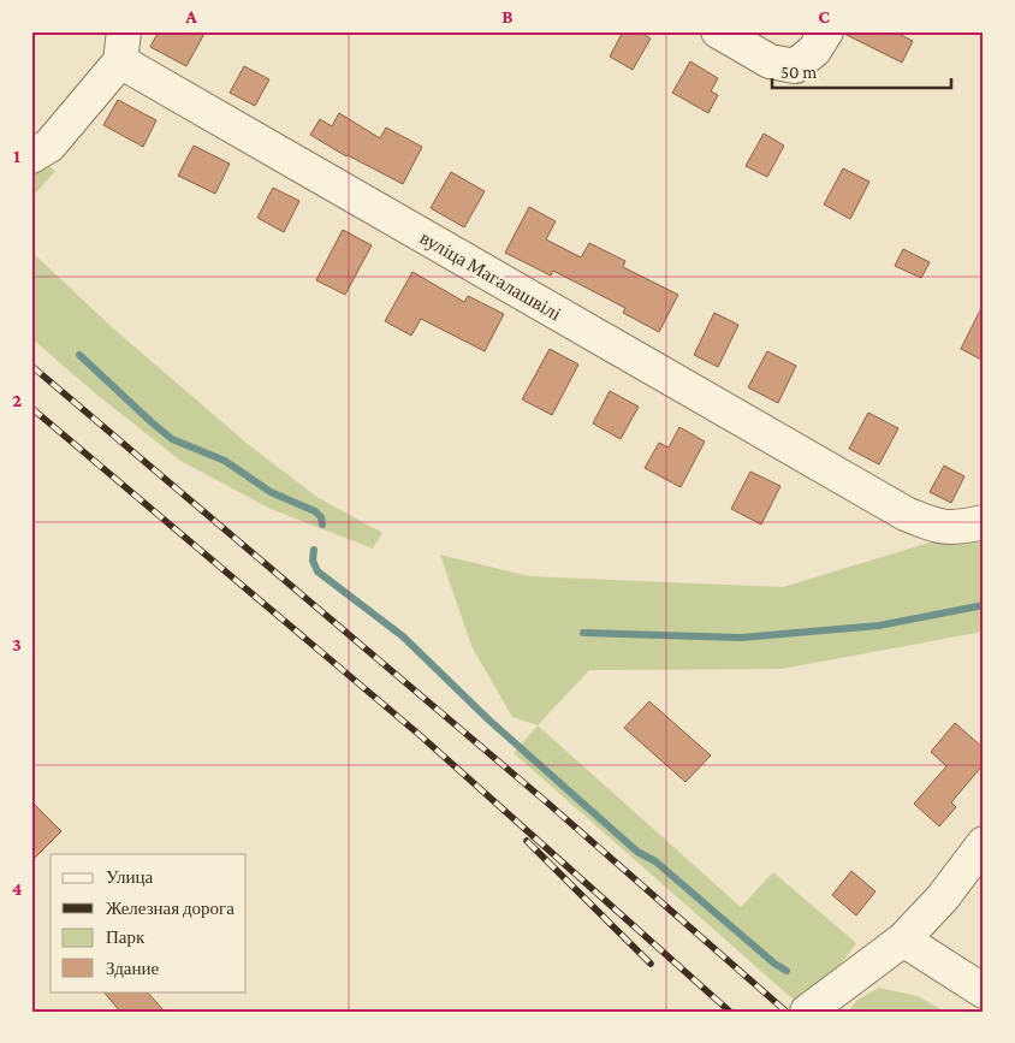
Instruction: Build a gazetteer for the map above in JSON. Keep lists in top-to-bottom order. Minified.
{"streets":{"street":["вуліца Магалашвілі"]},"legend":["Улица","Железная дорога","Парк","Здание"],"scale_bar":"50 m","grid":{"columns":["A","B","C"],"rows":["1","2","3","4"]}}
